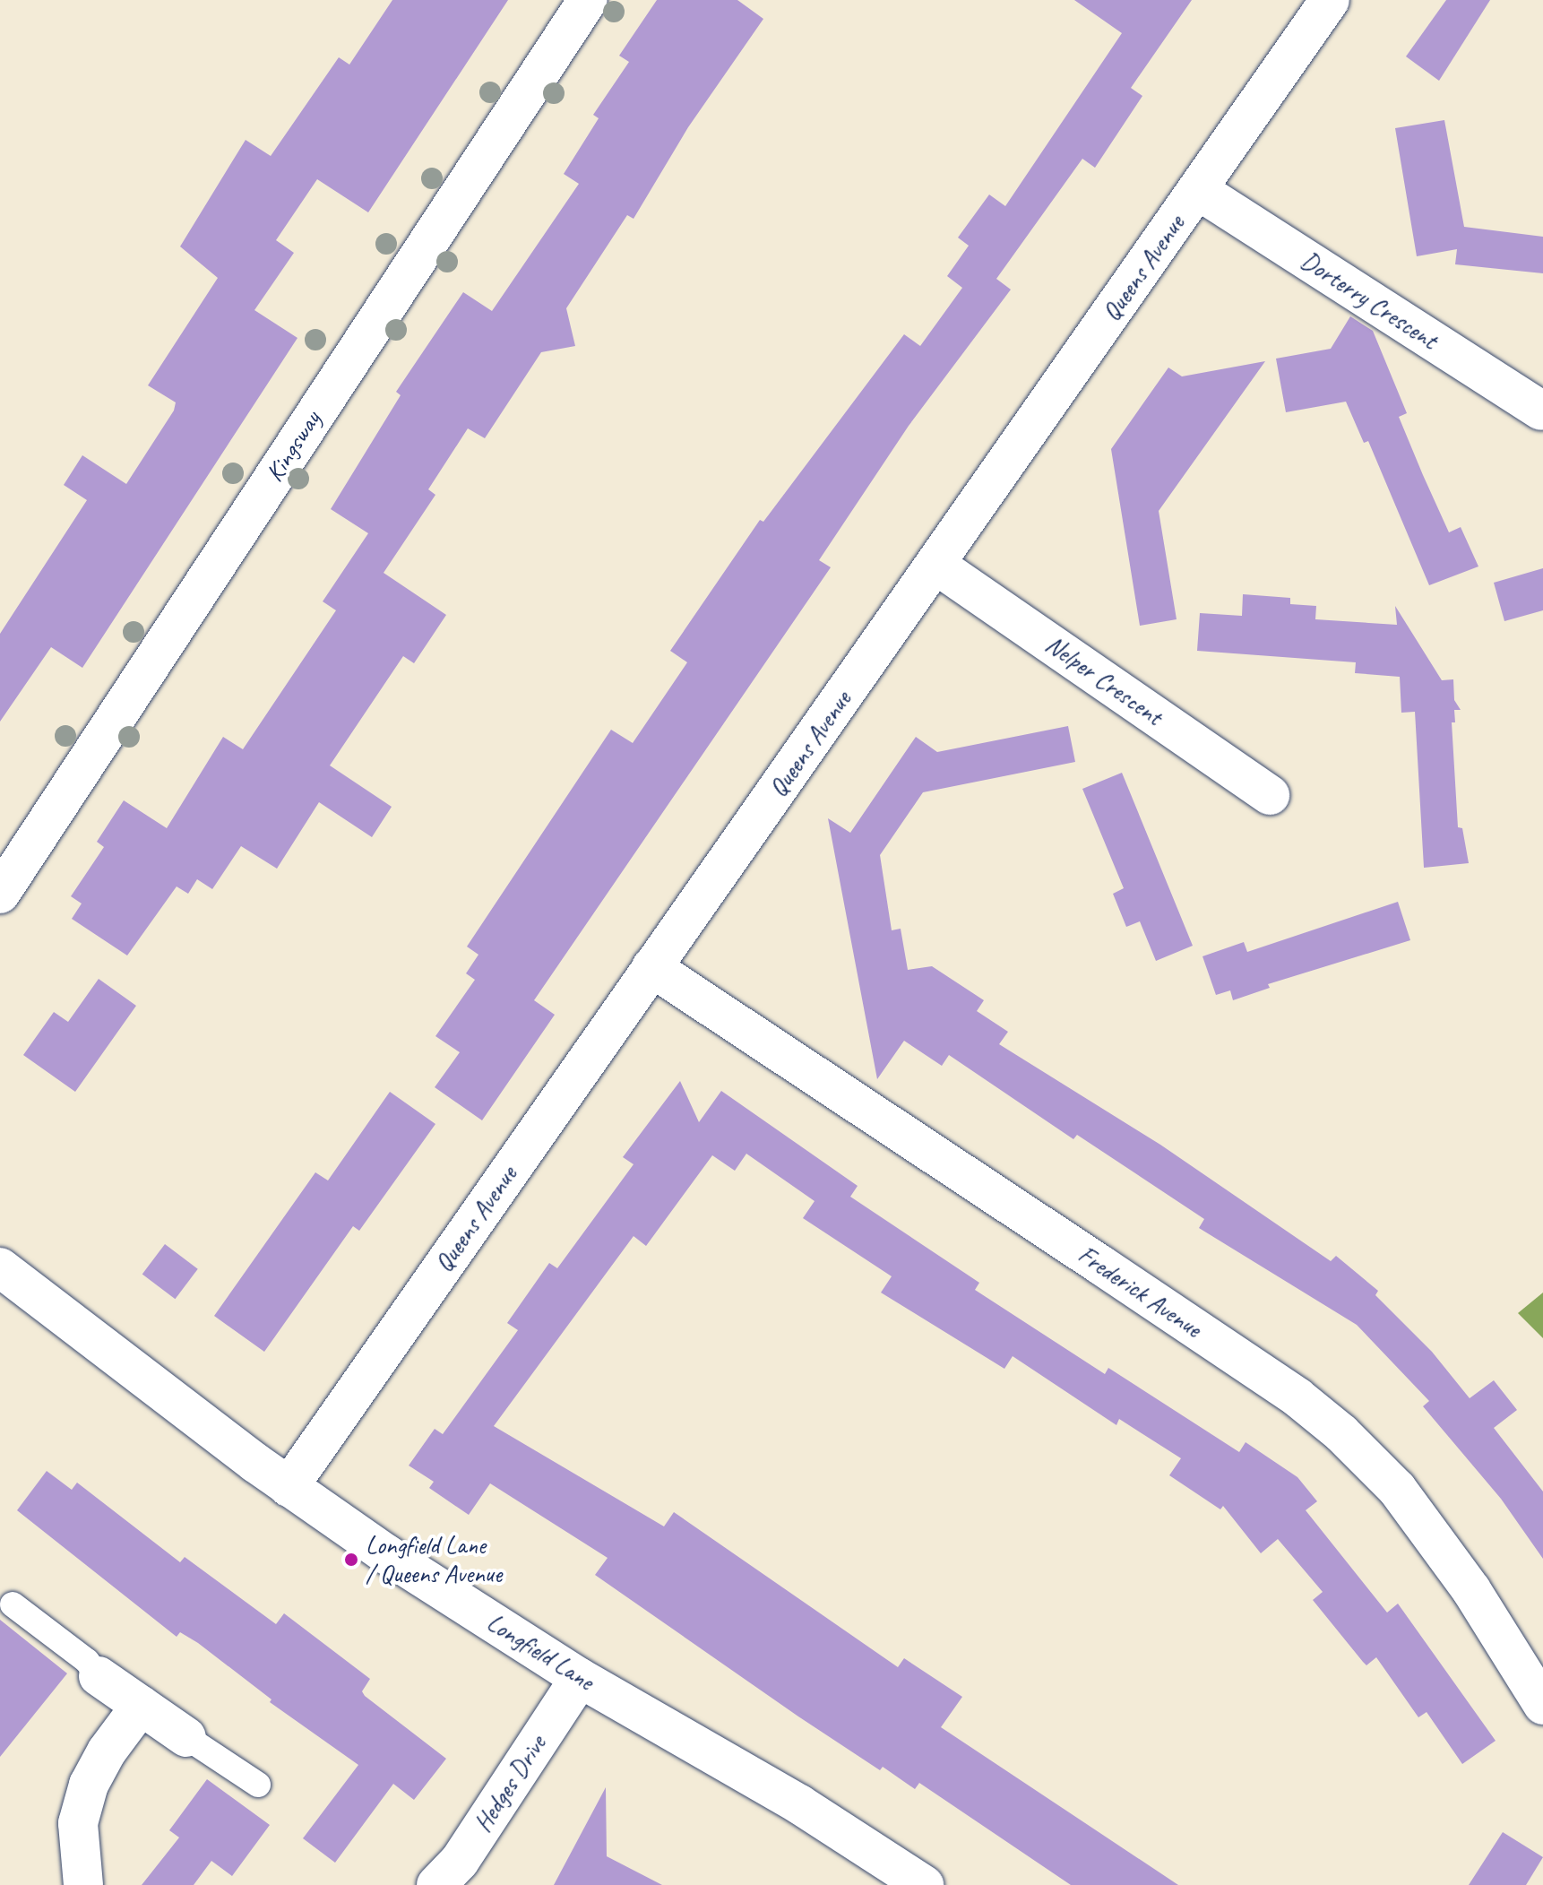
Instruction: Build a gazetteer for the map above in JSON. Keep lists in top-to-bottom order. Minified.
{"streets":{"street":["Queens Avenue","Dorterry Crescent","Kingsway","Nelper Crescent","Frederick Avenue","Longfield Lane","Hedges Drive"]},"crossings":[["Queens Avenue","Dorterry Crescent"],["Queens Avenue","Nelper Crescent"],["Queens Avenue","Frederick Avenue"],["Queens Avenue","Longfield Lane"],["Longfield Lane","Hedges Drive"]],"places":["Longfield Lane / Queens Avenue"]}
